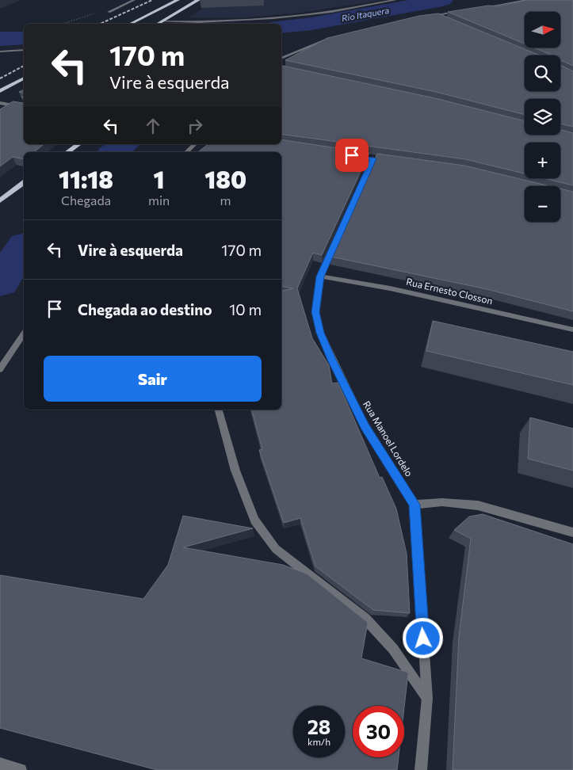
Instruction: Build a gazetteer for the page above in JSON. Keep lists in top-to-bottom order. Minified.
{"streets":{"street":["Rua Ernesto Closson","Rua Manoel Lordelo"]},"crossings":[["Rua Ernesto Closson","Rua Manoel Lordelo"]],"water":["Rio Itaquera"],"north":"right","page":{"map_buttons":["+","−"],"turn":["170 m","Vire à esquerda"],"eta":["11:18","Chegada","1","min","180","m"],"list":[{"name":"Vire à esquerda","value":"170 m"},{"name":"Chegada ao destino","value":"10 m"}],"buttons":"Sair","speed":"28 km/h","limit":"30"}}
